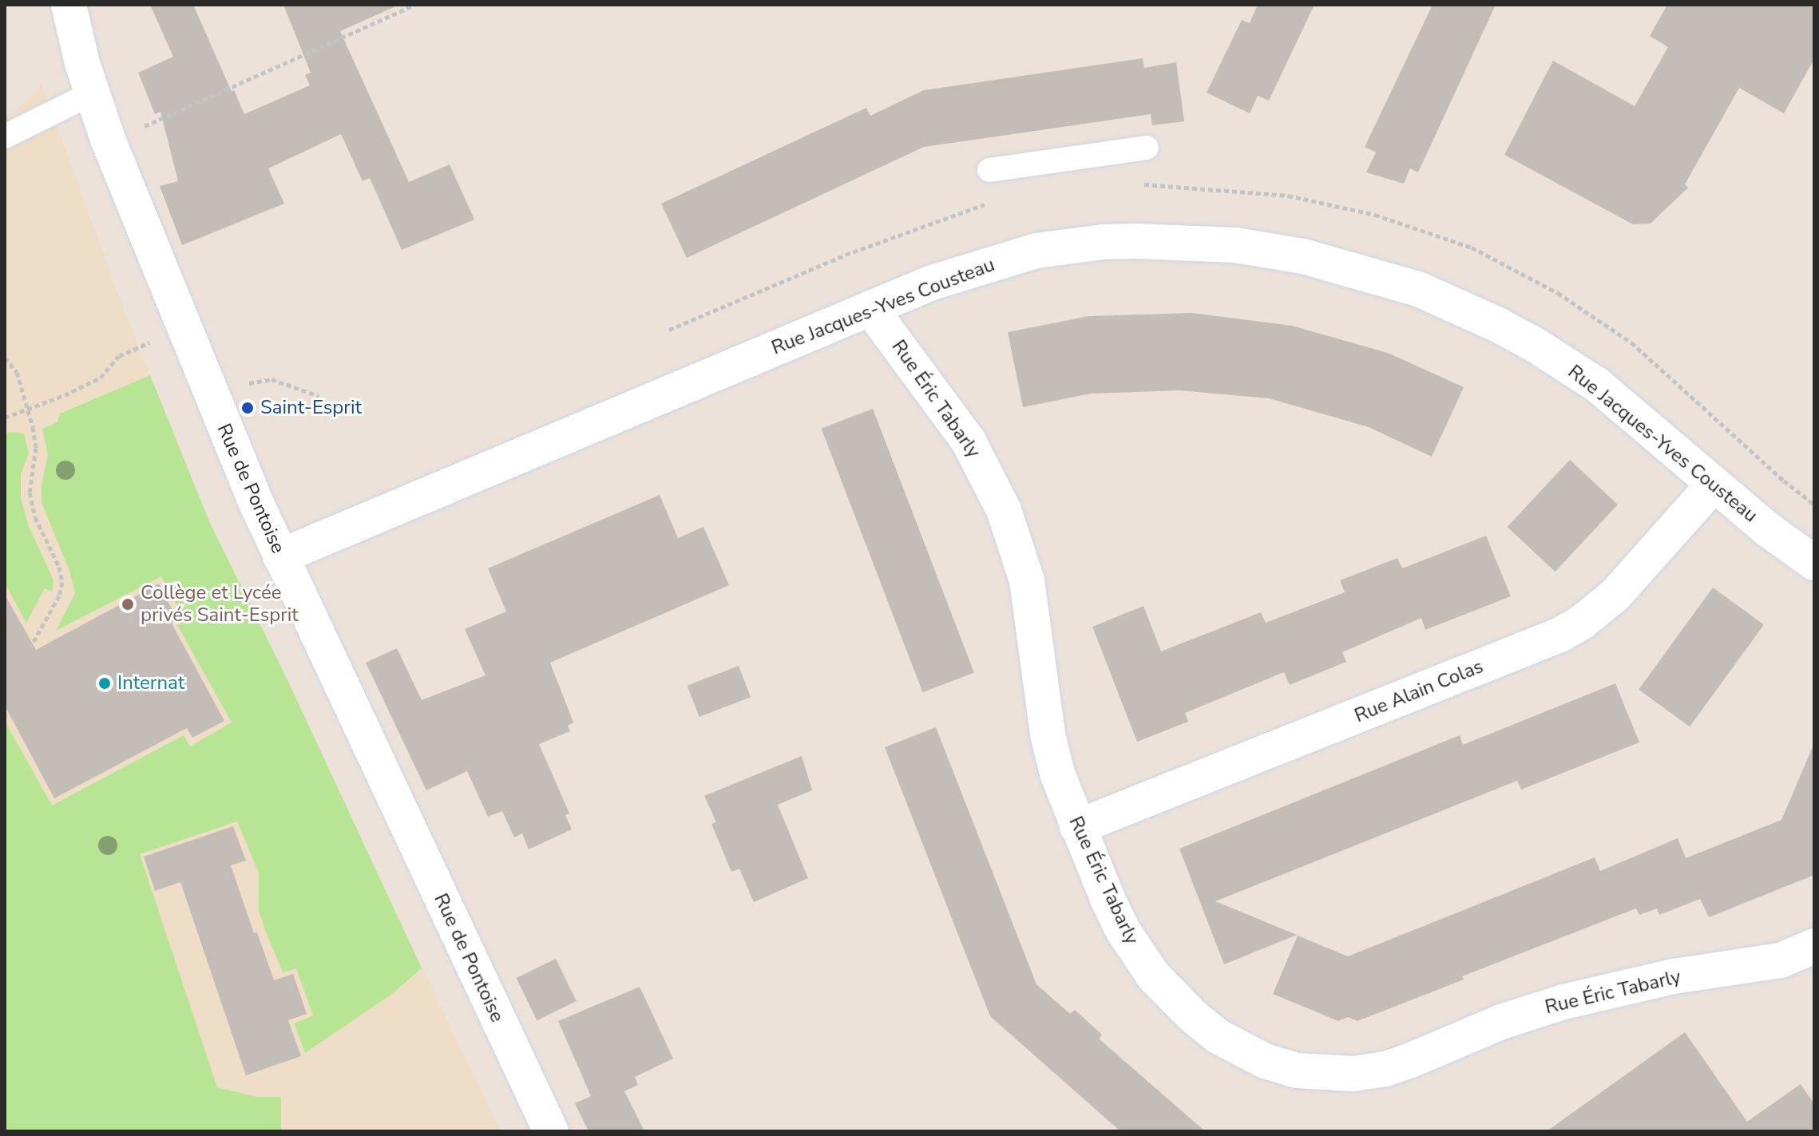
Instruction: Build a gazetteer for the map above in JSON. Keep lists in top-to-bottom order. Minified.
{"streets":{"street":["Rue Jacques-Yves Cousteau","Rue Éric Tabarly","Rue de Pontoise","Rue Alain Colas"]},"crossings":[["Rue Jacques-Yves Cousteau","Rue Éric Tabarly"],["Rue Jacques-Yves Cousteau","Rue de Pontoise"],["Rue Jacques-Yves Cousteau","Rue Alain Colas"],["Rue Éric Tabarly","Rue Alain Colas"]],"places":["Saint-Esprit","Collège et Lycée privés Saint-Esprit","Internat"]}
